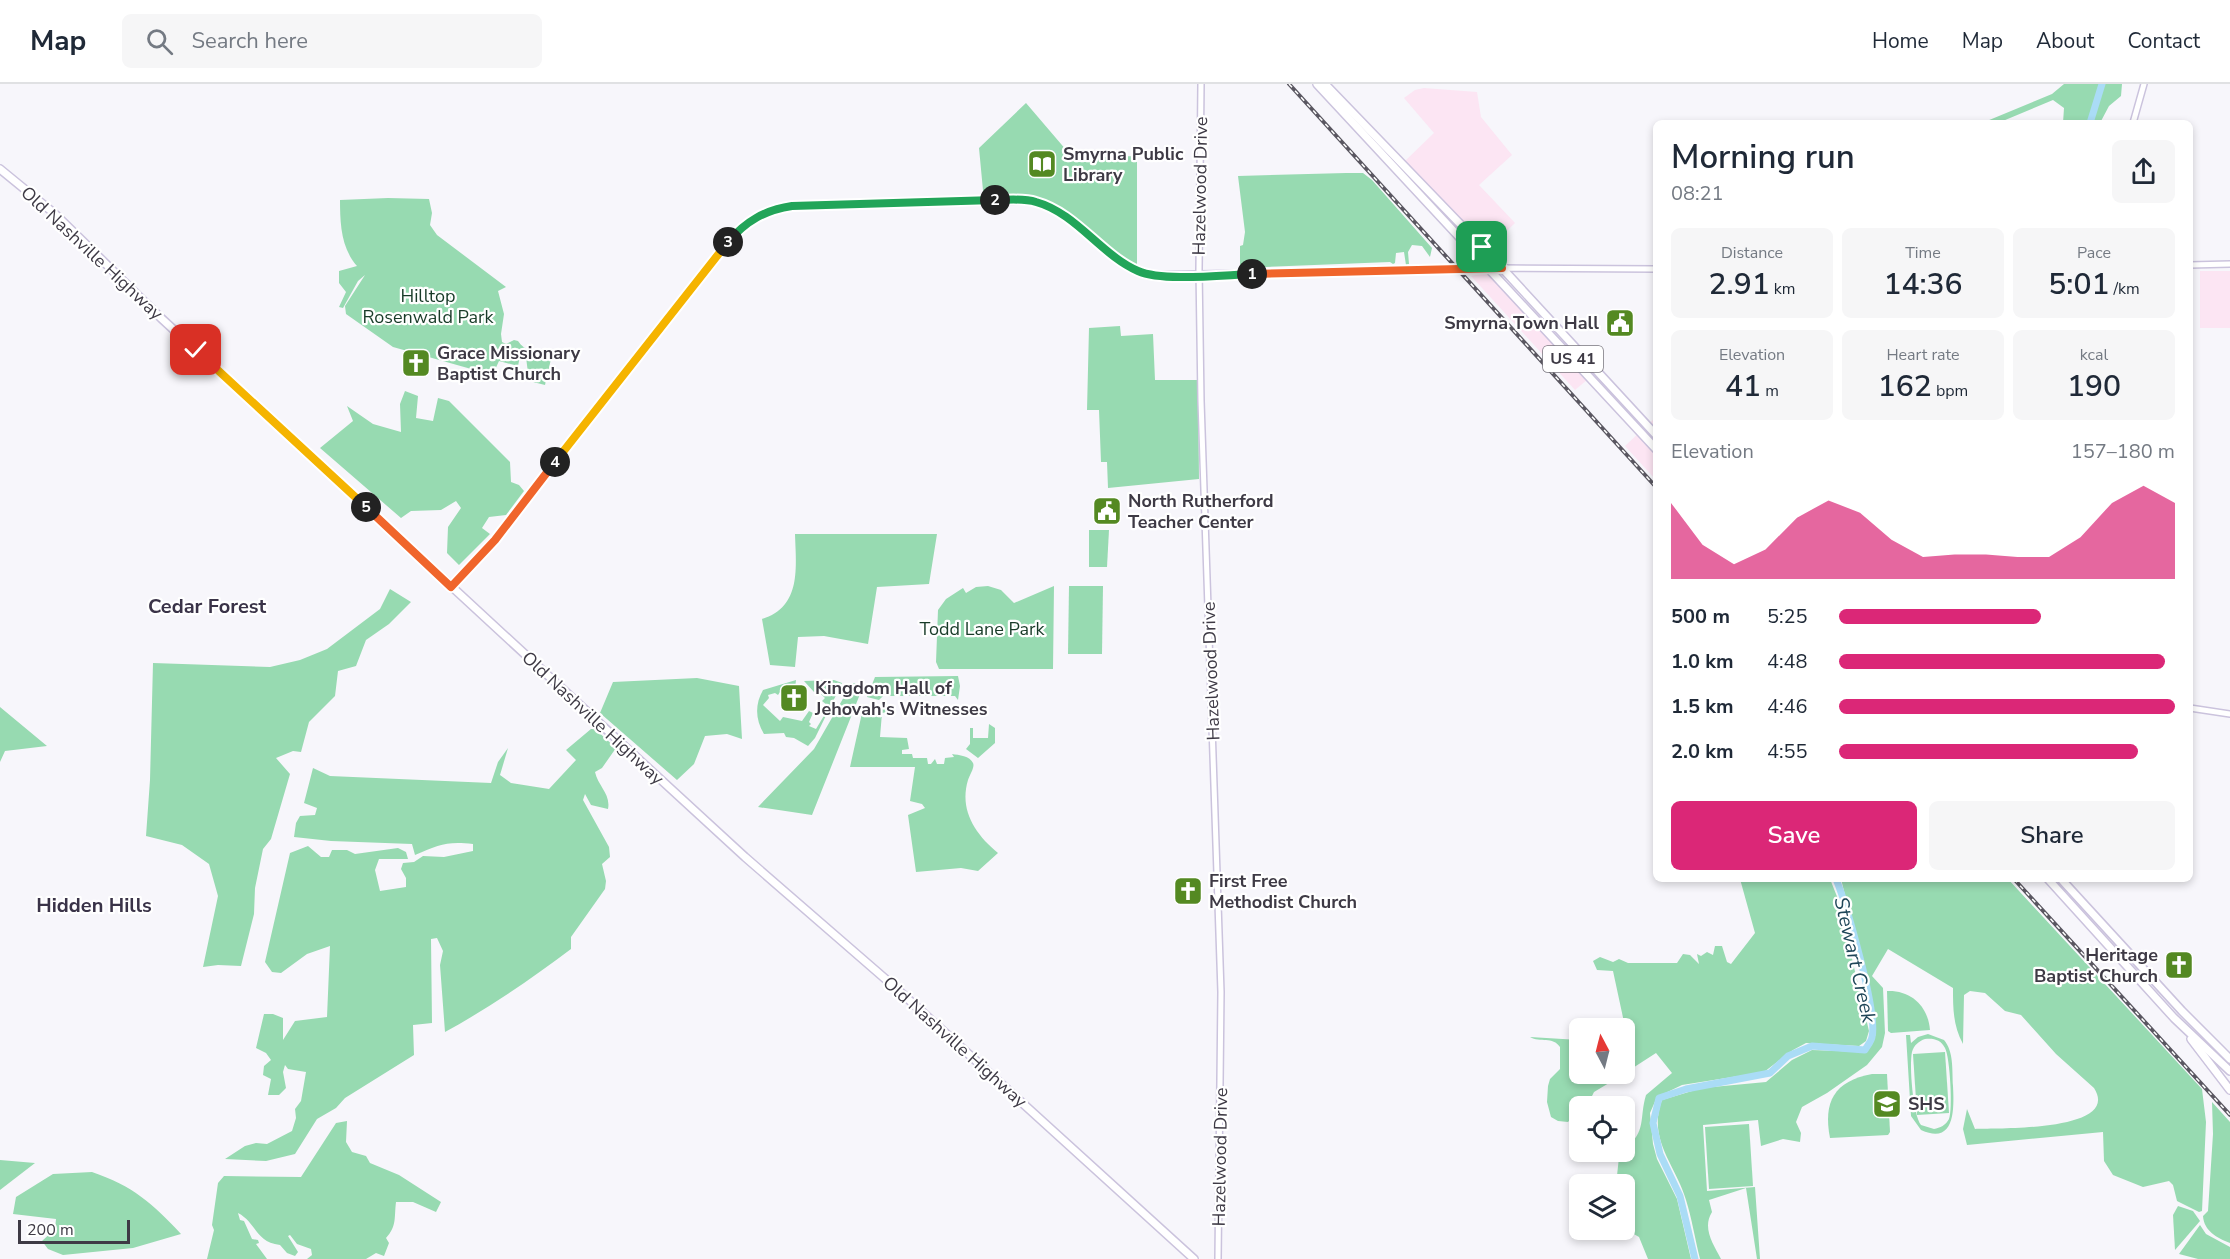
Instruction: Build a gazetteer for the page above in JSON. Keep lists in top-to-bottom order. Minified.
{"streets":{"main road":["Old Nashville Highway","US 41"],"street":["Hazelwood Drive"]},"districts":["Cedar Forest","Hidden Hills"],"water":["Stewart Creek"],"parks":["Hilltop Rosenwald Park","Todd Lane Park"],"places":{"library":["Smyrna Public Library"],"public building":["Smyrna Town Hall","North Rutherford Teacher Center"],"church":["Grace Missionary Baptist Church","Kingdom Hall of Jehovah's Witnesses","First Free Methodist Church","Heritage Baptist Church"],"school or university":["SHS"]},"scale_bar":"200 m","north":"top","page":{"header":"Map","search":"Search here","nav":["Home","Map","About","Contact"],"heading":["Morning run","08:21"],"pins":["2","3","1","4","5"],"stats":[["Distance","2.91 km"],["Time","14:36"],["Pace","5:01 /km"],["Elevation","41 m"],["Heart rate","162 bpm"],["kcal","190"]],"chart":["Elevation","157–180 m"],"list":[{"name":"500 m","note":"5:25"},{"name":"1.0 km","note":"4:48"},{"name":"1.5 km","note":"4:46"},{"name":"2.0 km","note":"4:55"}],"buttons":["Save","Share"],"scale":"200 m"}}
